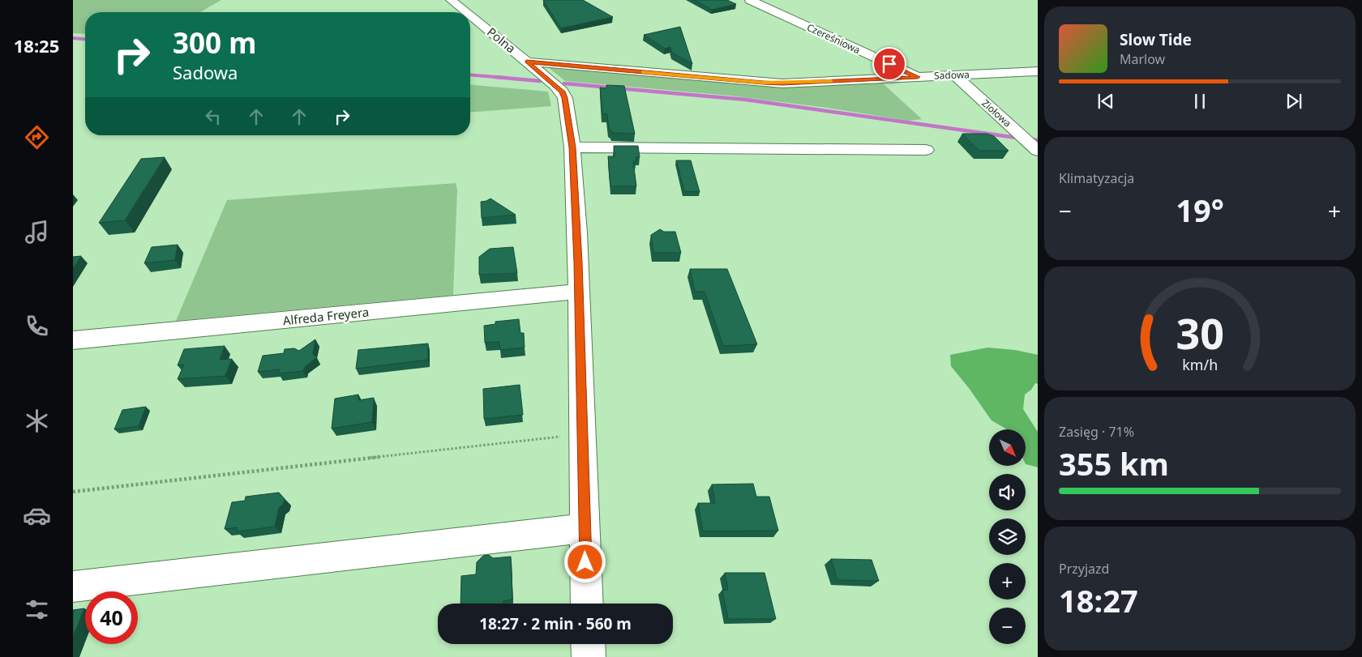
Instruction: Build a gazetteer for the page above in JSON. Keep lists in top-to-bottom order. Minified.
{"streets":{"street":["Czereśniowa","Polna","Sadowa","Ziołowa","Alfreda Freyera"]},"crossings":[["Czereśniowa","Sadowa"],["Polna","Sadowa"],["Polna","Alfreda Freyera"],["Sadowa","Ziołowa"]],"north":"bottom right","page":{"tabs":"18:25","turn":["300 m","Sadowa"],"song":["Slow Tide","Marlow"],"tile":["Klimatyzacja",["Zasięg · 71%","355 km"],["Przyjazd","18:27"]],"heat":["−","19°","+"],"map_buttons":["+","−"],"limit":"40","trip":"18:27 · 2 min · 560 m","gauge":["30","km/h"]}}
